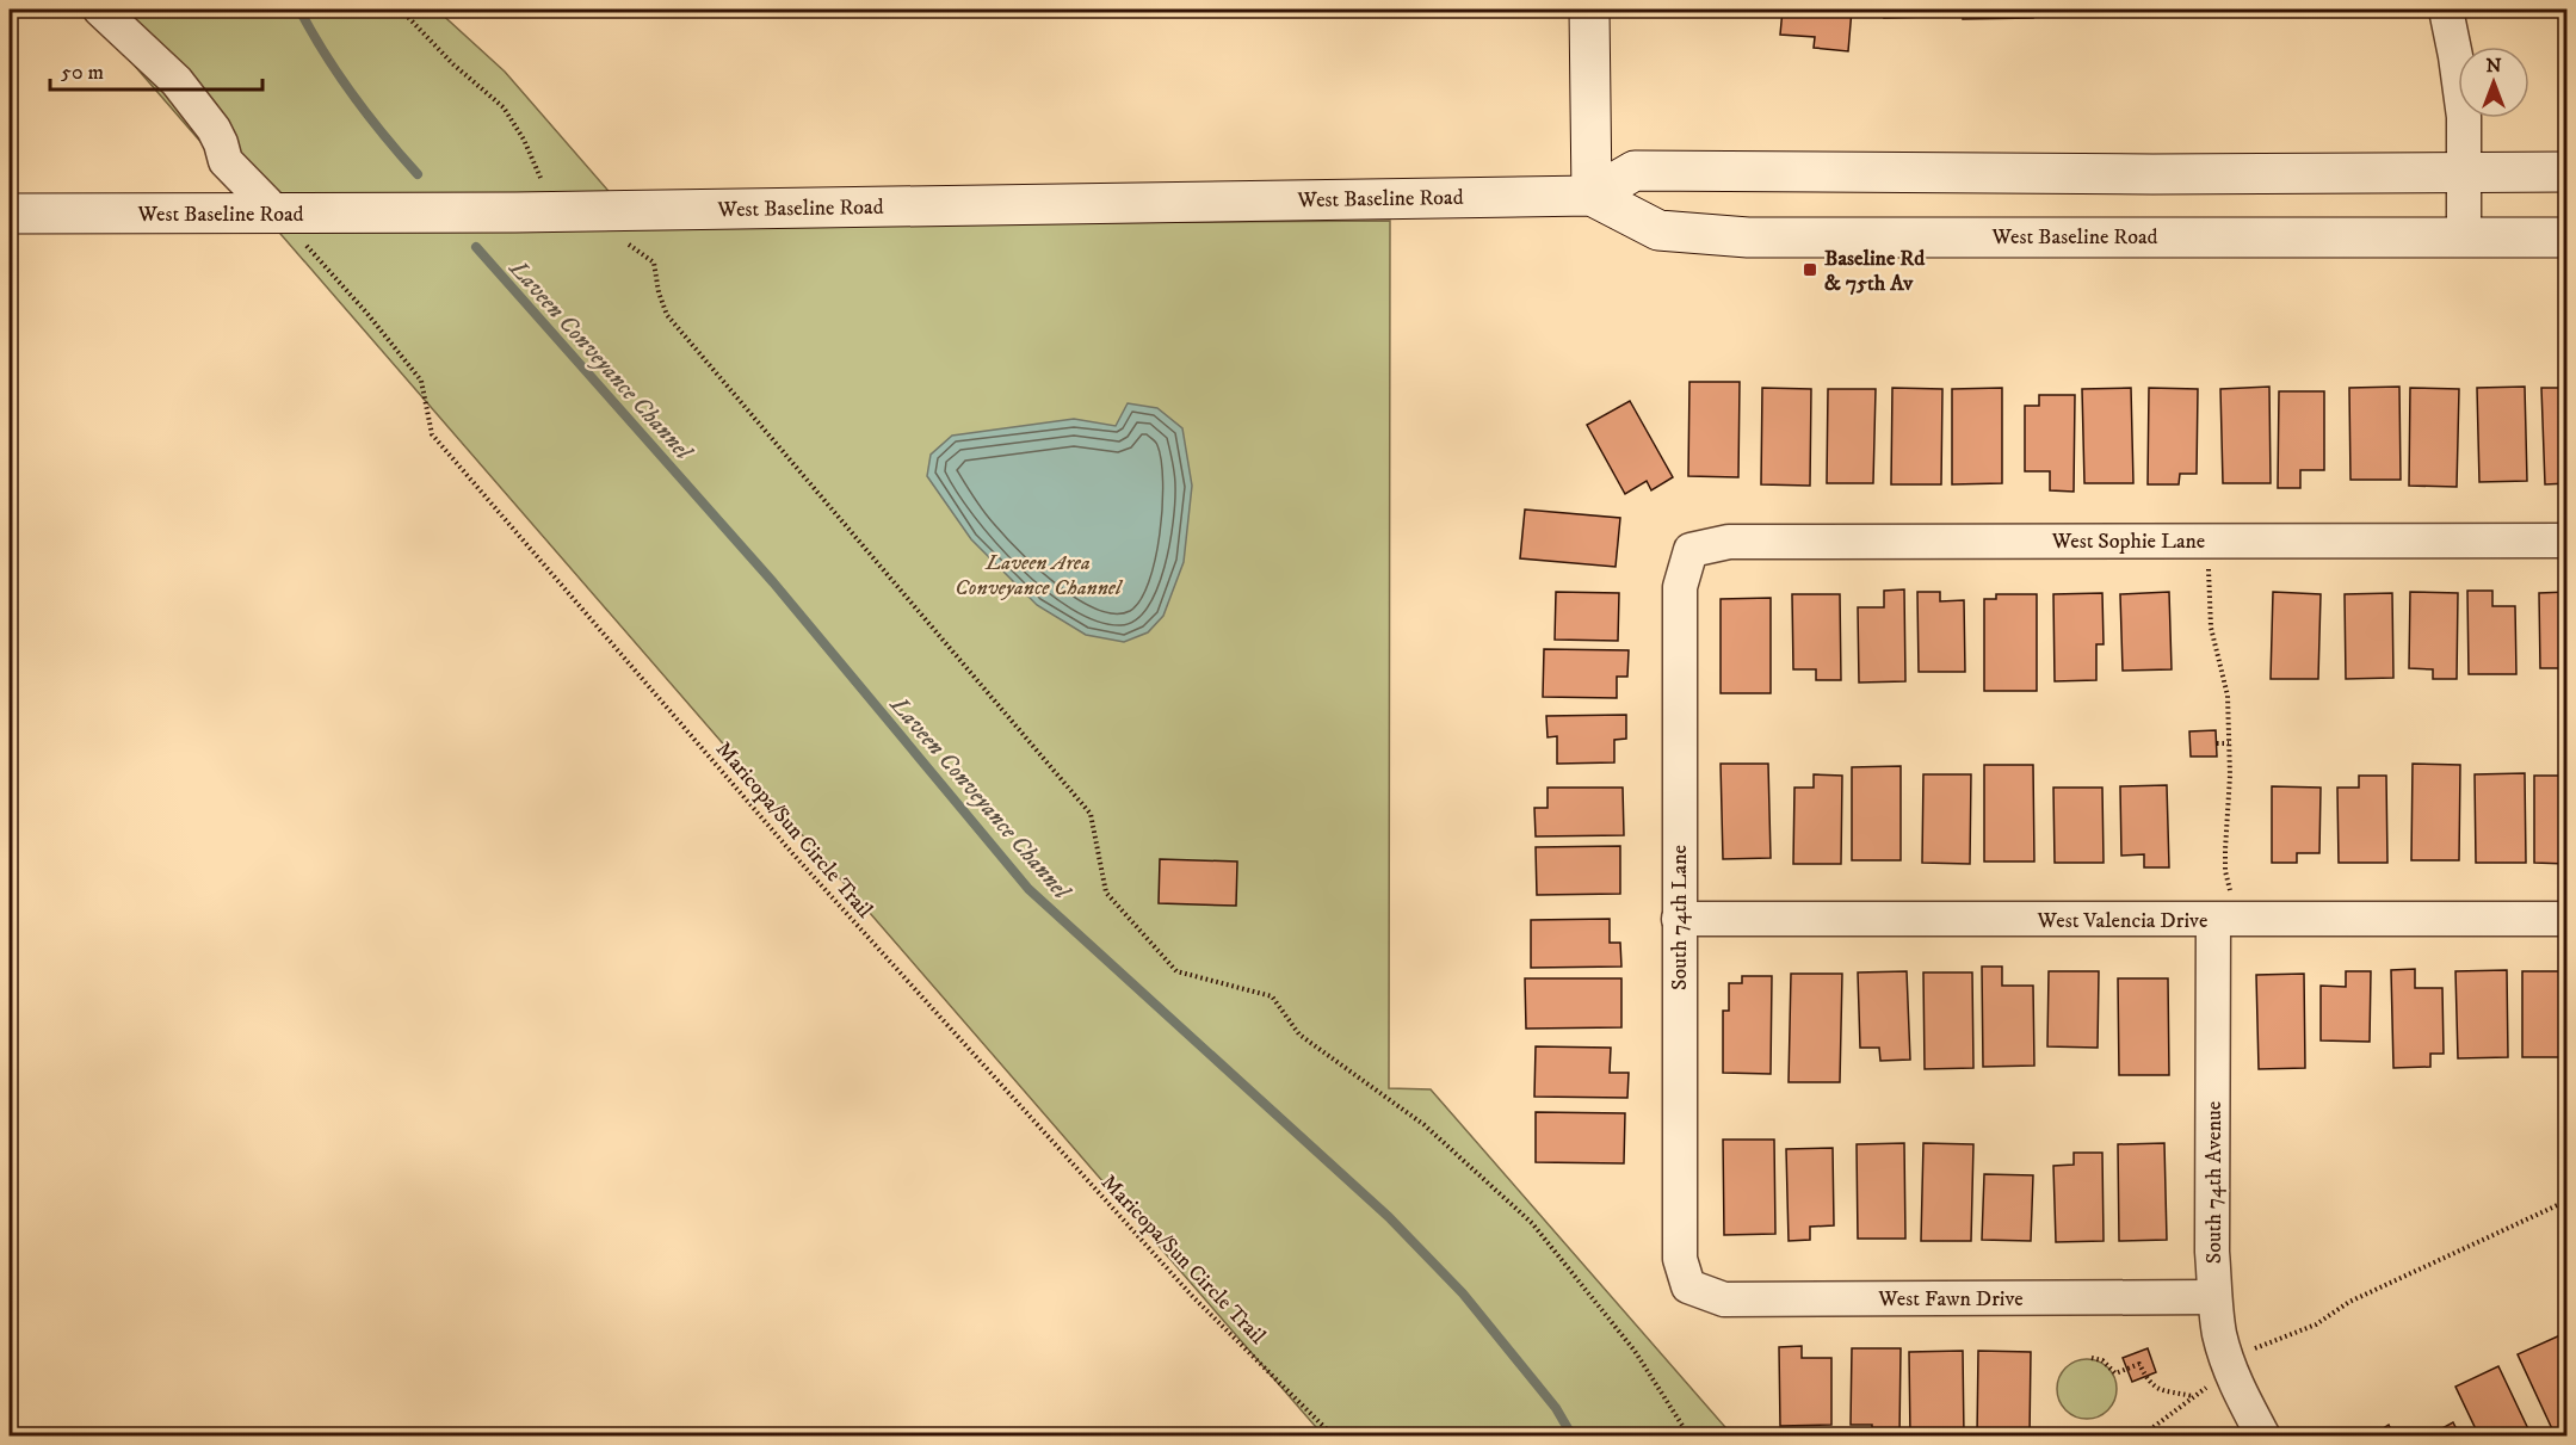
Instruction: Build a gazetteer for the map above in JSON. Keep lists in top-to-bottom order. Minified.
{"streets":{"main road":["West Baseline Road"],"street":["West Sophie Lane","South 74th Lane","West Valencia Drive","South 74th Avenue","West Fawn Drive"],"path":["Maricopa/Sun Circle Trail"]},"crossings":[["West Baseline Road","Maricopa/Sun Circle Trail"],["West Sophie Lane","South 74th Lane"],["South 74th Lane","West Valencia Drive"],["South 74th Lane","West Fawn Drive"],["West Valencia Drive","South 74th Avenue"],["South 74th Avenue","West Fawn Drive"]],"water":["Laveen Conveyance Channel"],"parks":["Laveen Area Conveyance Channel"],"places":{"transit":["Baseline Rd & 75th Av"]},"scale_bar":"50 m","north":"top"}
